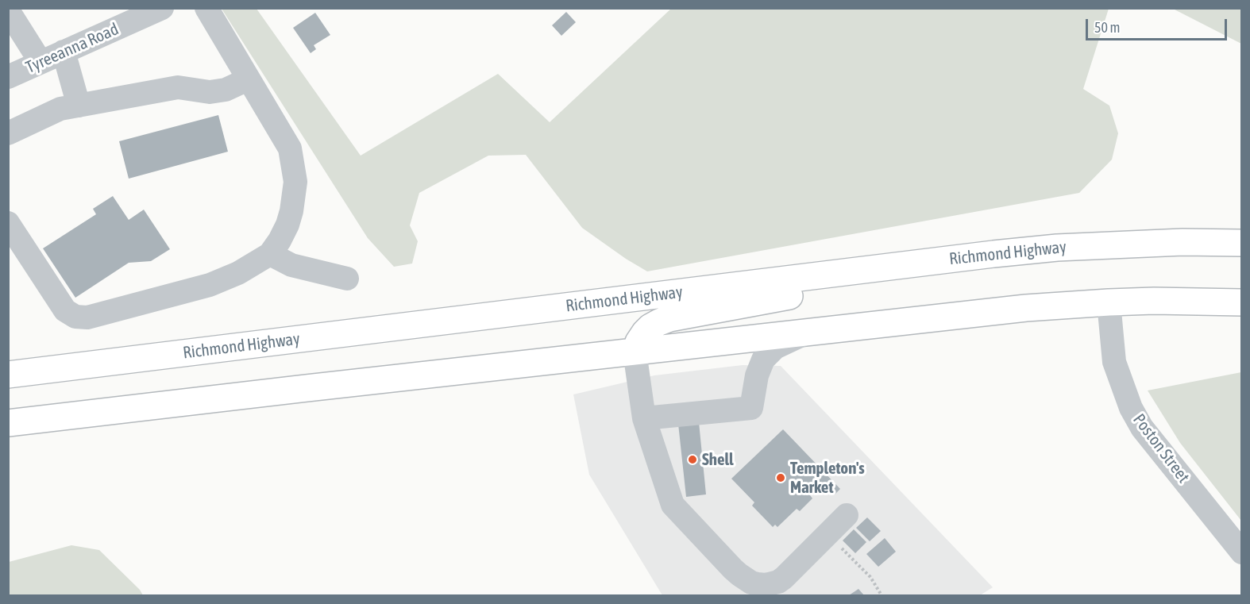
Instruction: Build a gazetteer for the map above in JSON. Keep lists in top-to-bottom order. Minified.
{"streets":{"highway":["Richmond Highway"],"street":["Tyreeanna Road","Poston Street"]},"places":["Shell","Templeton's Market"],"scale_bar":"50 m"}
